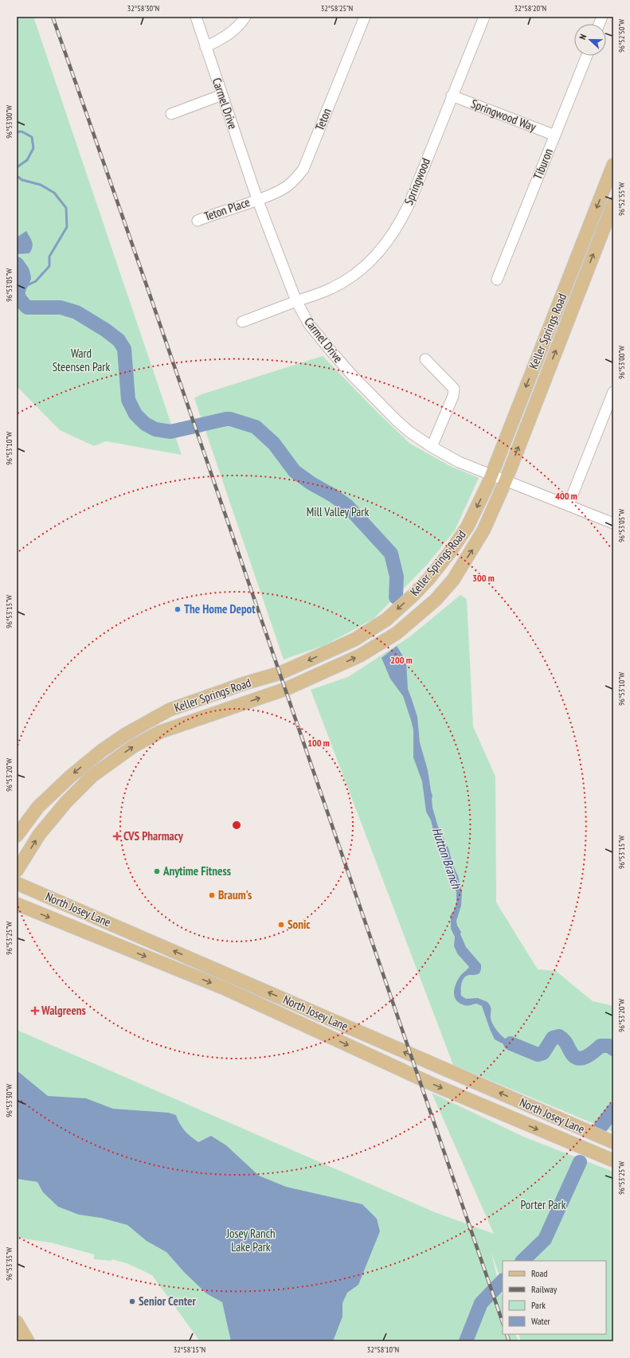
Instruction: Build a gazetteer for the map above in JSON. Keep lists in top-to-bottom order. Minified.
{"streets":{"main road":["Keller Springs Road","North Josey Lane"],"street":["Carmel Drive","Springwood Way","Teton","Tiburon","Springwood","Teton Place"]},"crossings":[["Carmel Drive","Teton"],["Carmel Drive","Springwood"],["Carmel Drive","Teton Place"],["Carmel Drive","Keller Springs Road"],["Springwood Way","Tiburon"],["Springwood Way","Springwood"],["Teton","Teton Place"]],"water":["Hutton Branch"],"parks":["Ward Steensen Park","Mill Valley Park","Porter Park","Josey Ranch Lake Park"],"places":{"other":["The Home Depot","Anytime Fitness","Braum's","Sonic","Senior Center"],"health":["CVS Pharmacy","Walgreens"]},"legend":["Road","Railway","Park","Water"],"north":"left","coordinates":["32°58'30\"N","32°58'25\"N","32°58'20\"N","96°52'50\"W","96°53'00\"W","96°52'55\"W","96°53'05\"W","96°53'10\"W","96°53'15\"W","96°53'20\"W","96°53'25\"W","96°53'30\"W","96°53'35\"W","32°58'15\"N","32°58'10\"N"],"rings":["400 m","300 m","200 m","100 m"]}
